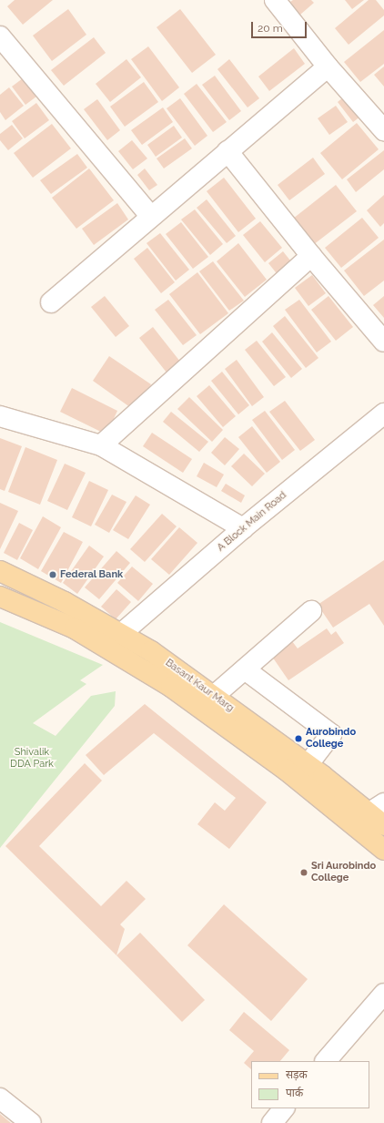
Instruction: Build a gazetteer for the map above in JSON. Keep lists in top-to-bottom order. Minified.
{"streets":{"main road":["Basant Kaur Marg"],"street":["A Block Main Road"]},"crossings":[["A Block Main Road","Basant Kaur Marg"]],"parks":["Shivalik DDA Park"],"places":["Federal Bank","Aurobindo College","Sri Aurobindo College"],"legend":["सड़क","पार्क"],"scale_bar":"20 m"}
